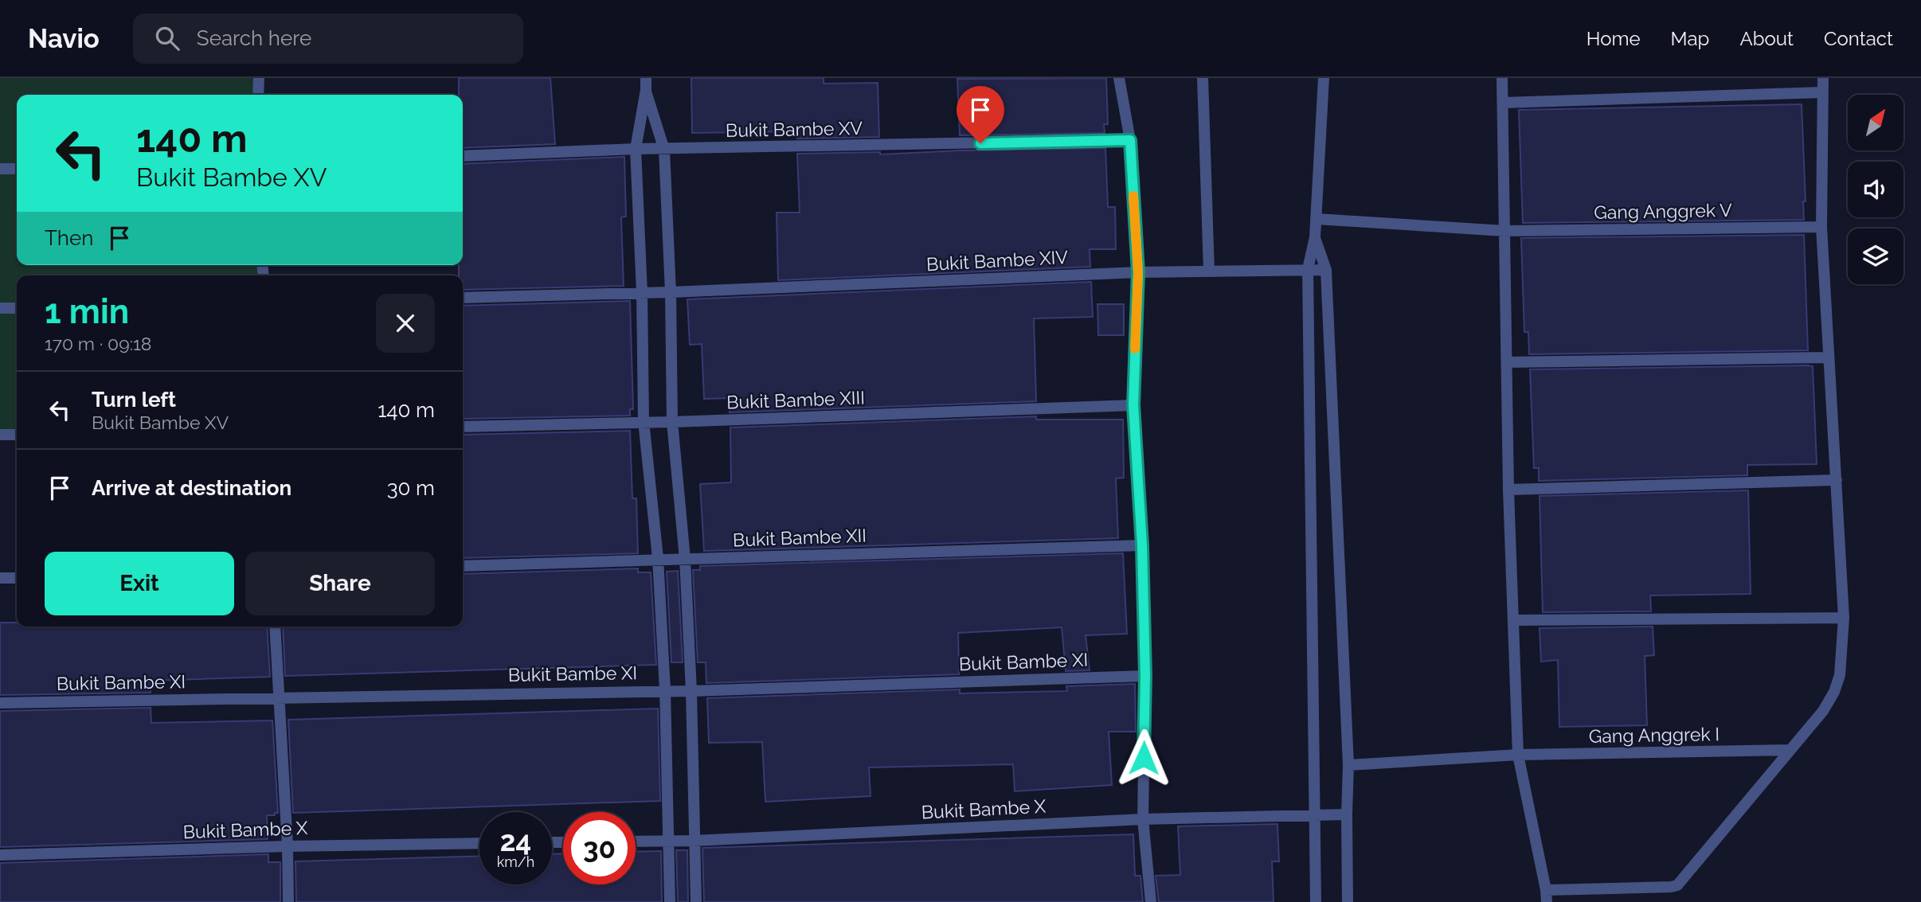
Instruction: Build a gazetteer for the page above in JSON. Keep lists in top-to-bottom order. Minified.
{"streets":{"street":["Bukit Bambe XV","Gang Anggrek V","Bukit Bambe XIV","Bukit Bambe XIII","Bukit Bambe XII","Bukit Bambe XI","Gang Anggrek I","Bukit Bambe X"]},"north":"top right","page":{"header":"Navio","search":"Search here","nav":["Home","Map","About","Contact"],"turn":["140 m","Bukit Bambe XV"],"then":"Then","heading":["1 min","170 m · 09:18"],"list":[{"name":"Turn left","note":"Bukit Bambe XV","value":"140 m"},{"name":"Arrive at destination","value":"30 m"}],"buttons":["Exit","Share"],"speed":"24 km/h","limit":"30"}}
